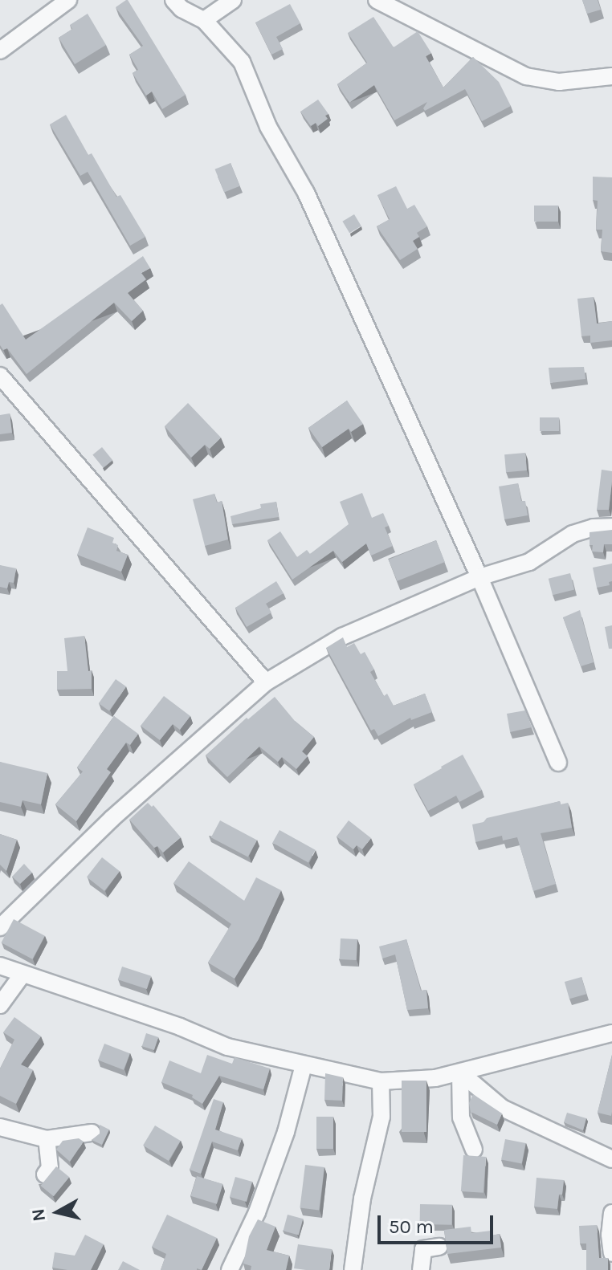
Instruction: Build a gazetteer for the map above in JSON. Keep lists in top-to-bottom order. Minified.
{"scale_bar":"50 m","north":"left"}
